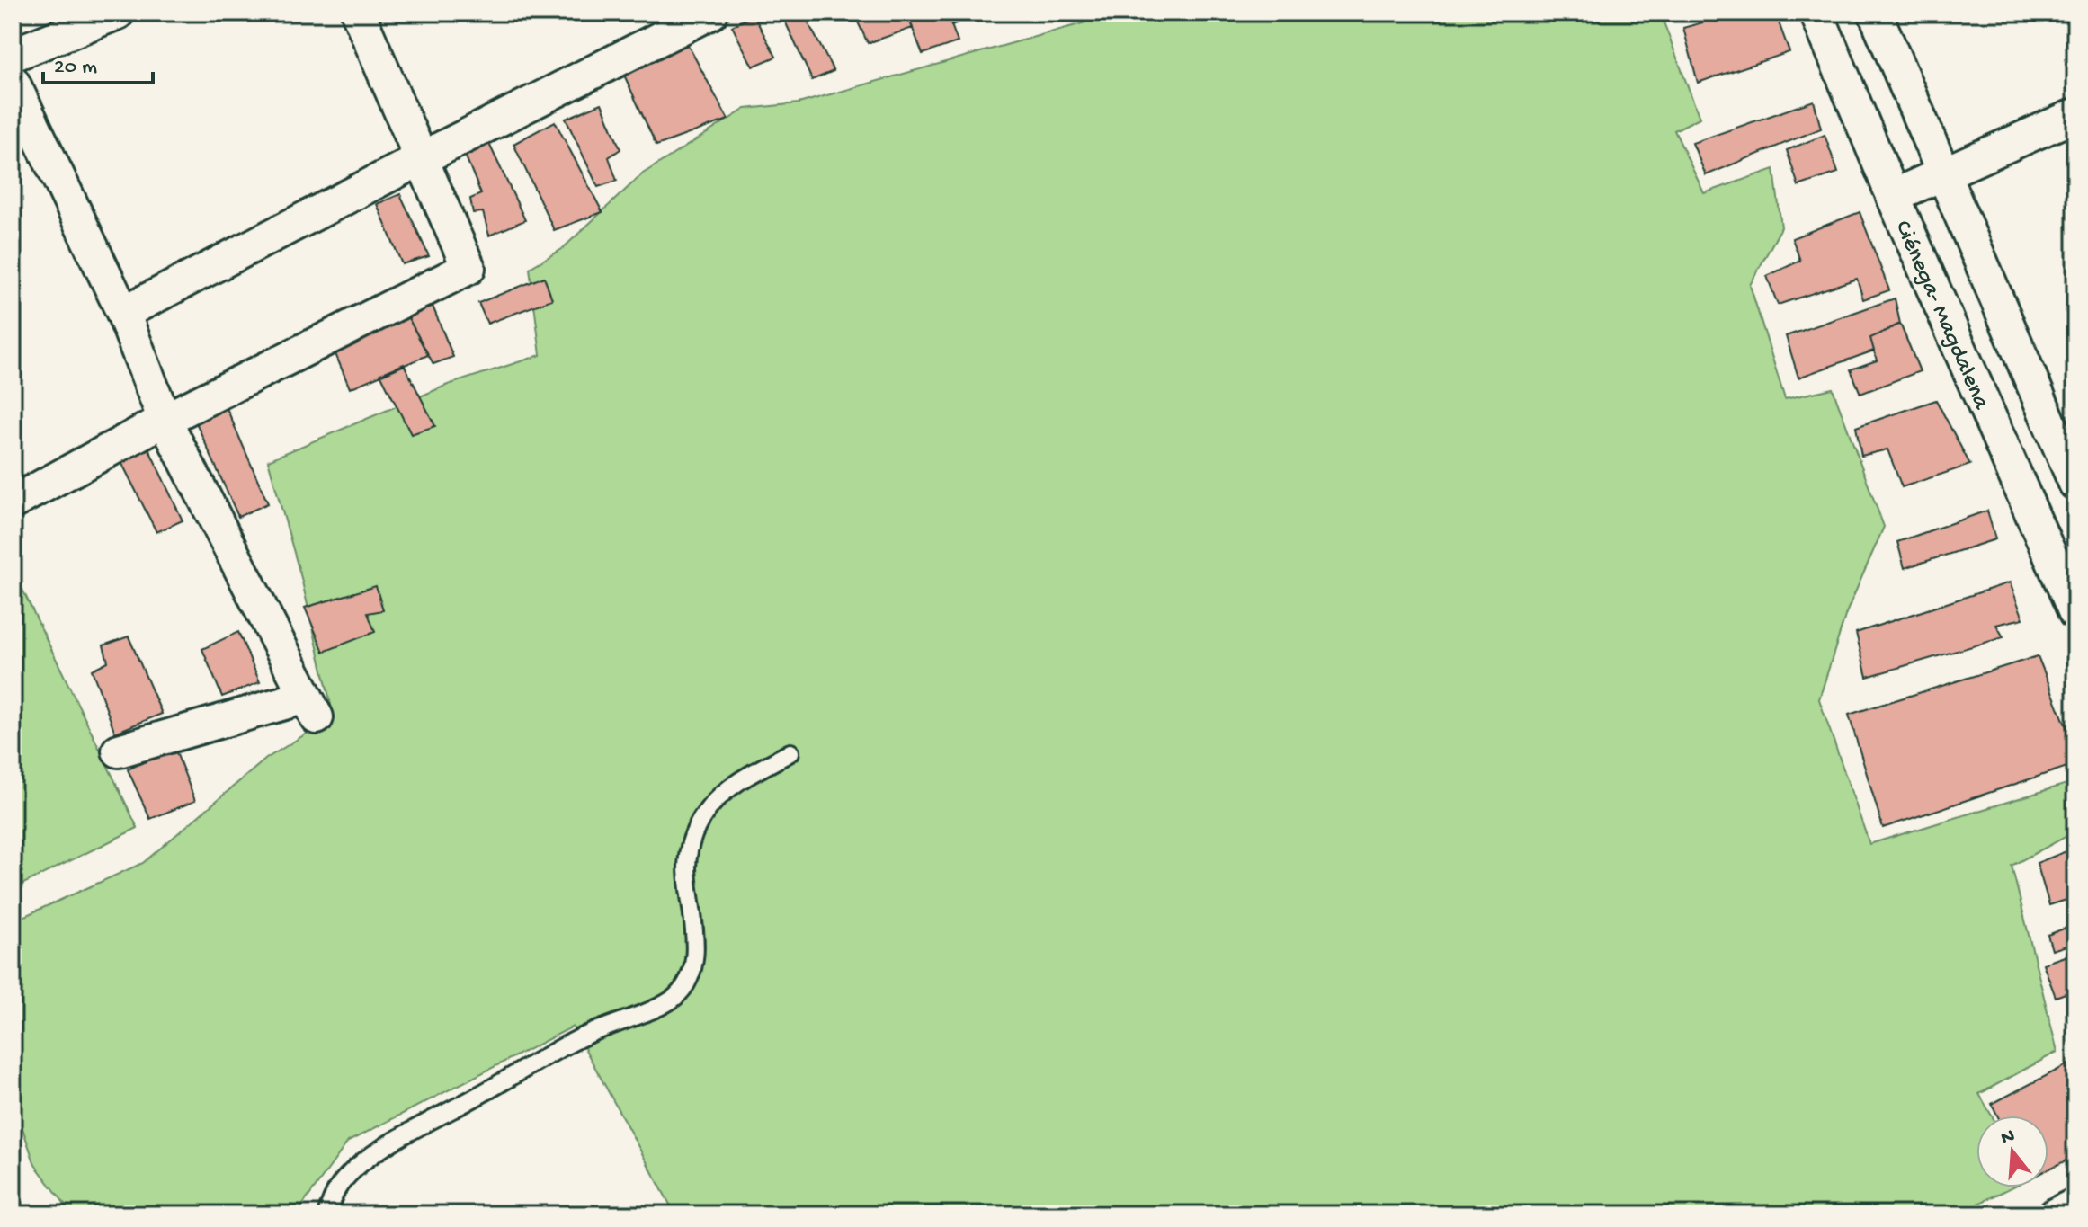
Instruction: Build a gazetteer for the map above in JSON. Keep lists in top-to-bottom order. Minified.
{"streets":{"street":["Ciénega- Magdalena"]},"scale_bar":"20 m","north":"top"}
